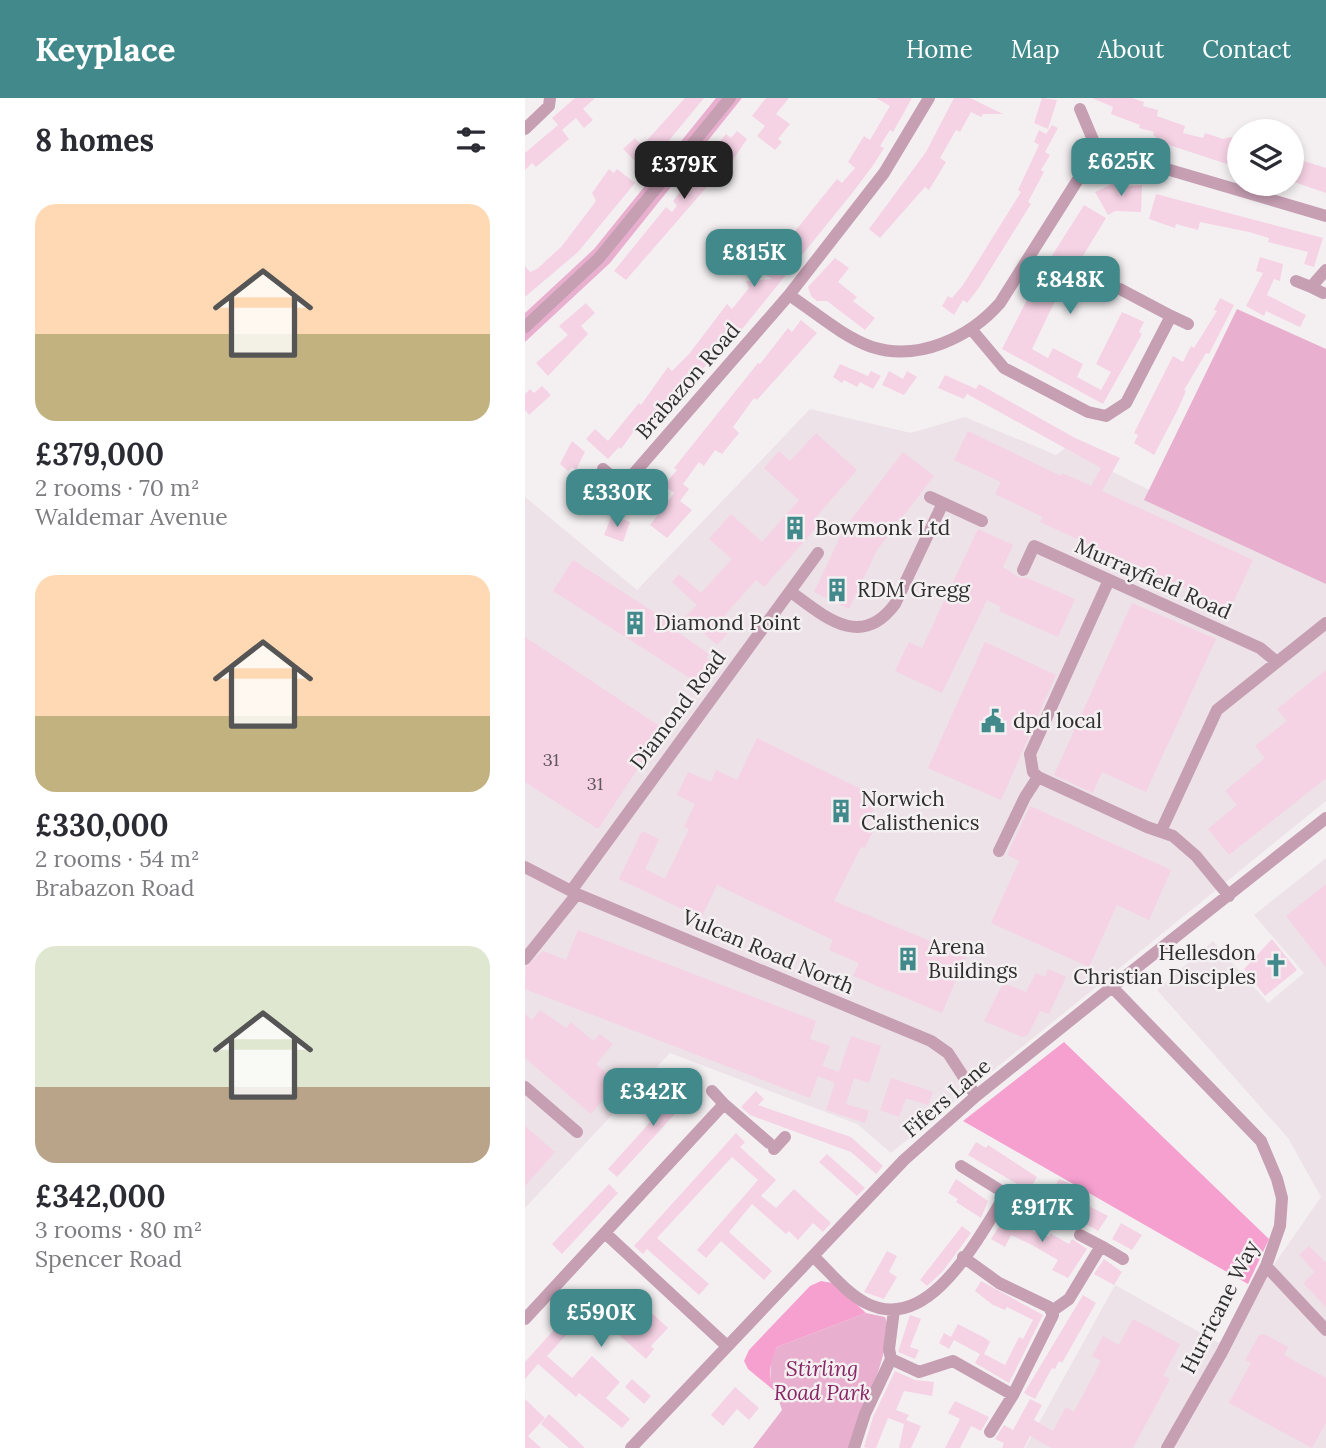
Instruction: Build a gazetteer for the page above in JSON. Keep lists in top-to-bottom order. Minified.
{"streets":{"street":["Brabazon Road","Murrayfield Road","Diamond Road","Vulcan Road North","Fifers Lane","Hurricane Way"]},"crossings":[["Diamond Road","Vulcan Road North"],["Vulcan Road North","Fifers Lane"],["Fifers Lane","Hurricane Way"]],"parks":["Stirling Road Park"],"places":{"building":["Bowmonk Ltd","RDM Gregg","Diamond Point","Norwich Calisthenics","Arena Buildings"],"public building":["dpd local"],"church":["Hellesdon Christian Disciples"]},"house_numbers":["31","31"],"page":{"header":"Keyplace","nav":["Home","Map","About","Contact"],"heading":"8 homes","price":["£625K","£379K","£815K","£848K","£330K","£342K","£917K","£590K"],"list":[{"name":"£379,000","note":"2 rooms · 70 m² · Waldemar Avenue"},{"name":"£330,000","note":"2 rooms · 54 m² · Brabazon Road"},{"name":"£342,000","note":"3 rooms · 80 m² · Spencer Road"}]}}
